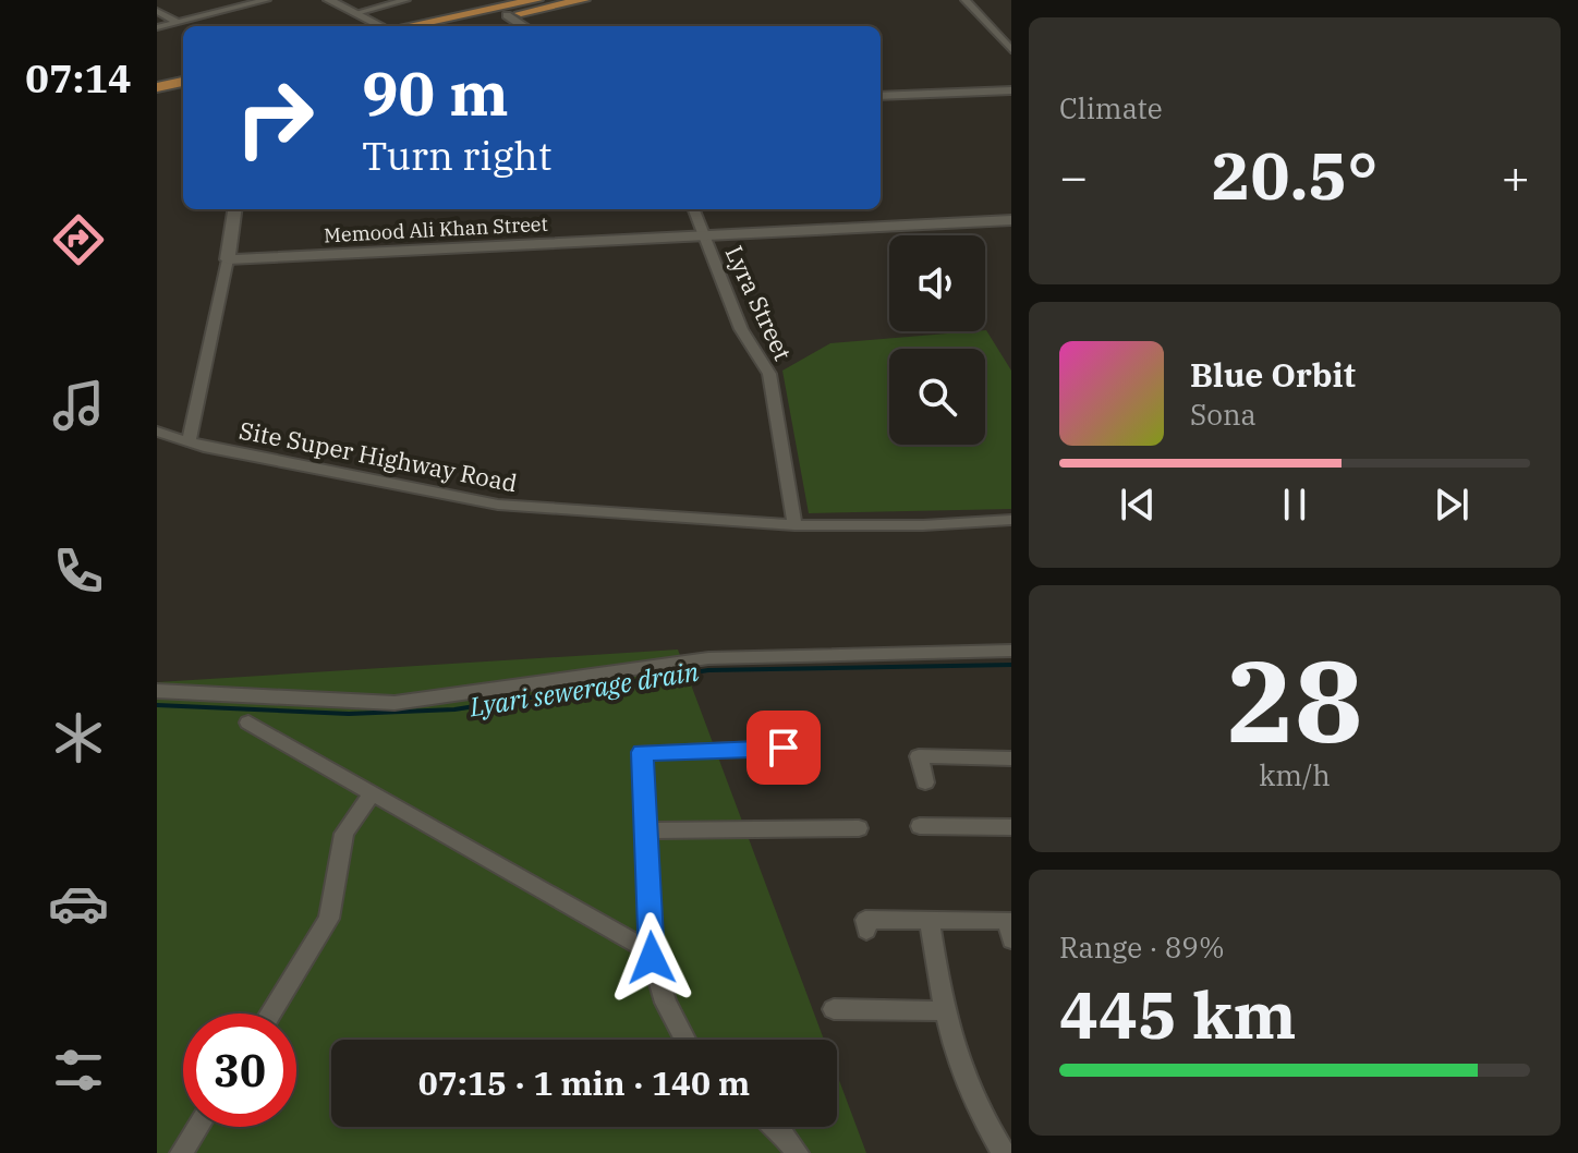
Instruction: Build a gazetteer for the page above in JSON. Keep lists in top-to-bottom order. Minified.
{"streets":{"street":["Memood Ali Khan Street","Lyra Street","Site Super Highway Road"]},"crossings":[["Memood Ali Khan Street","Lyra Street"],["Lyra Street","Site Super Highway Road"]],"water":["Lyari sewerage drain"],"page":{"tabs":"07:14","tile":["Climate",["28","km/h"],["Range · 89%","445 km"]],"turn":["90 m","Turn right"],"heat":["−","20.5°","+"],"song":["Blue Orbit","Sona"],"limit":"30","trip":"07:15 · 1 min · 140 m"}}
